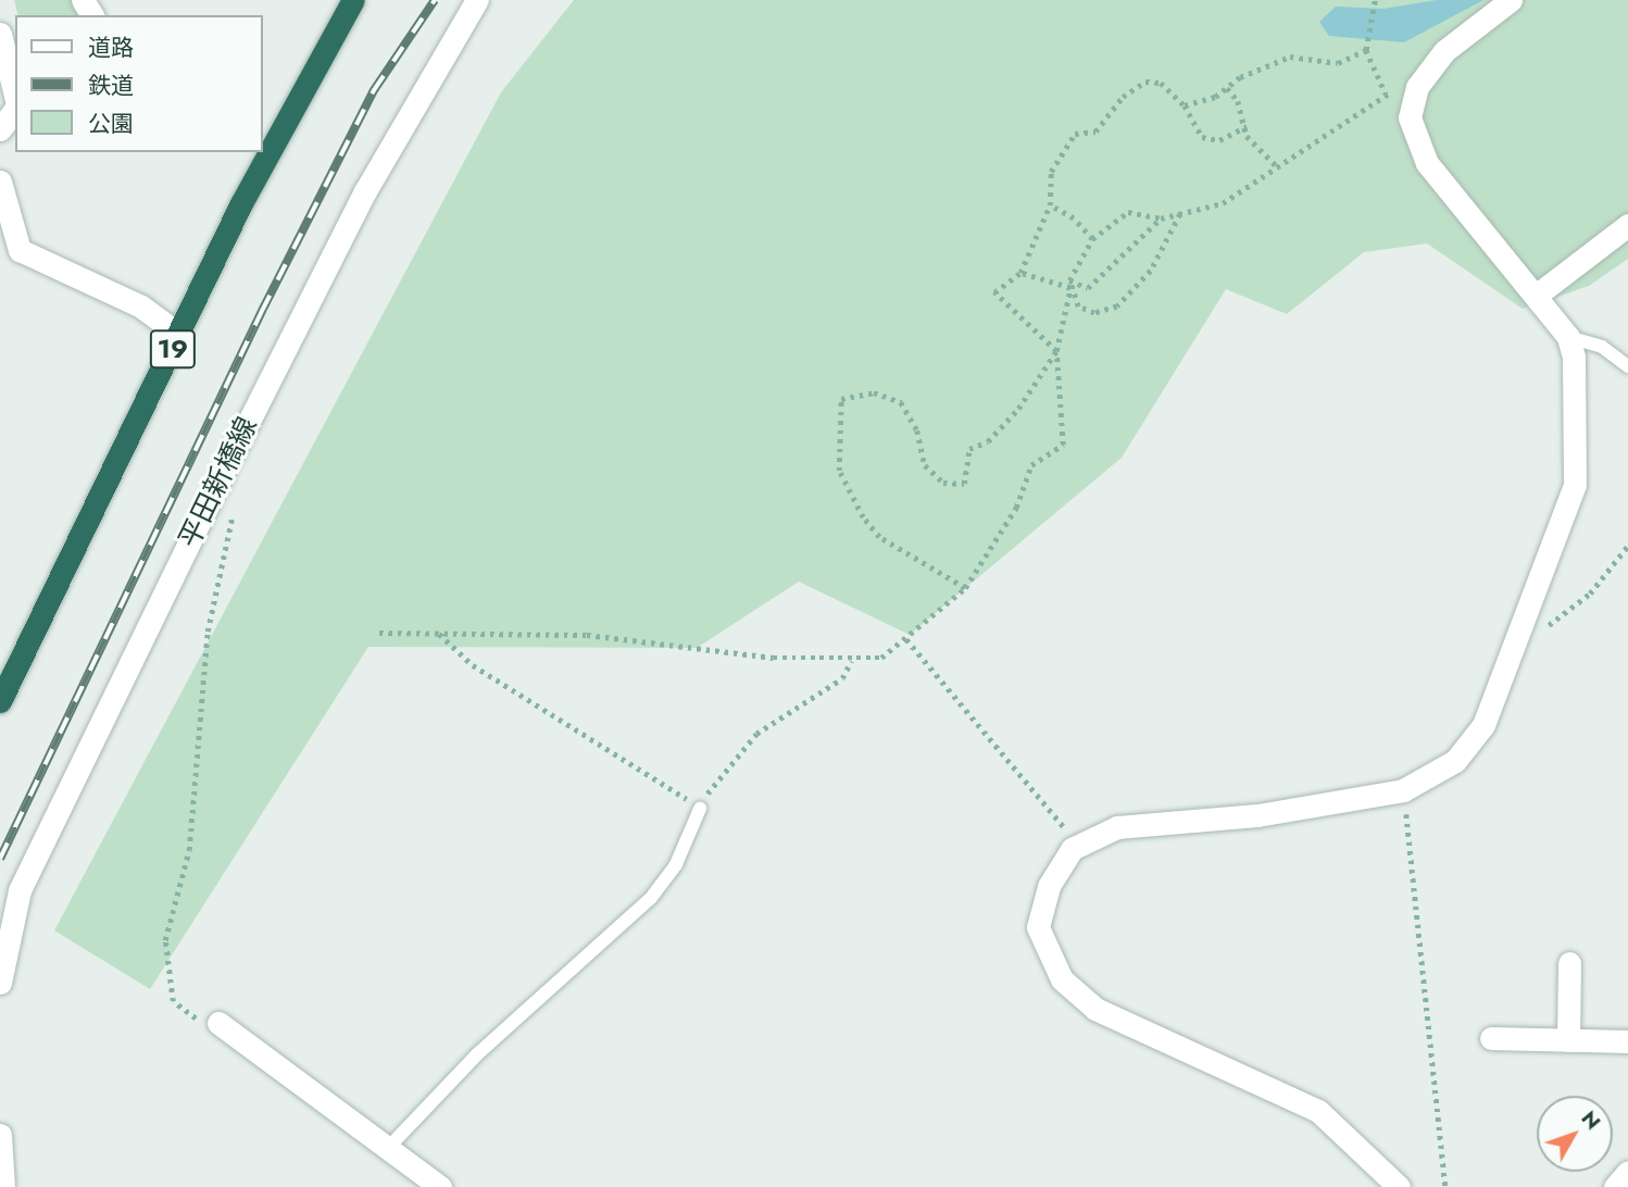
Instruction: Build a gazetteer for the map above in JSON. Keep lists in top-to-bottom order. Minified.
{"streets":{"highway":["19"],"street":["平田新橋線"]},"legend":["道路","鉄道","公園"],"north":"top right"}
